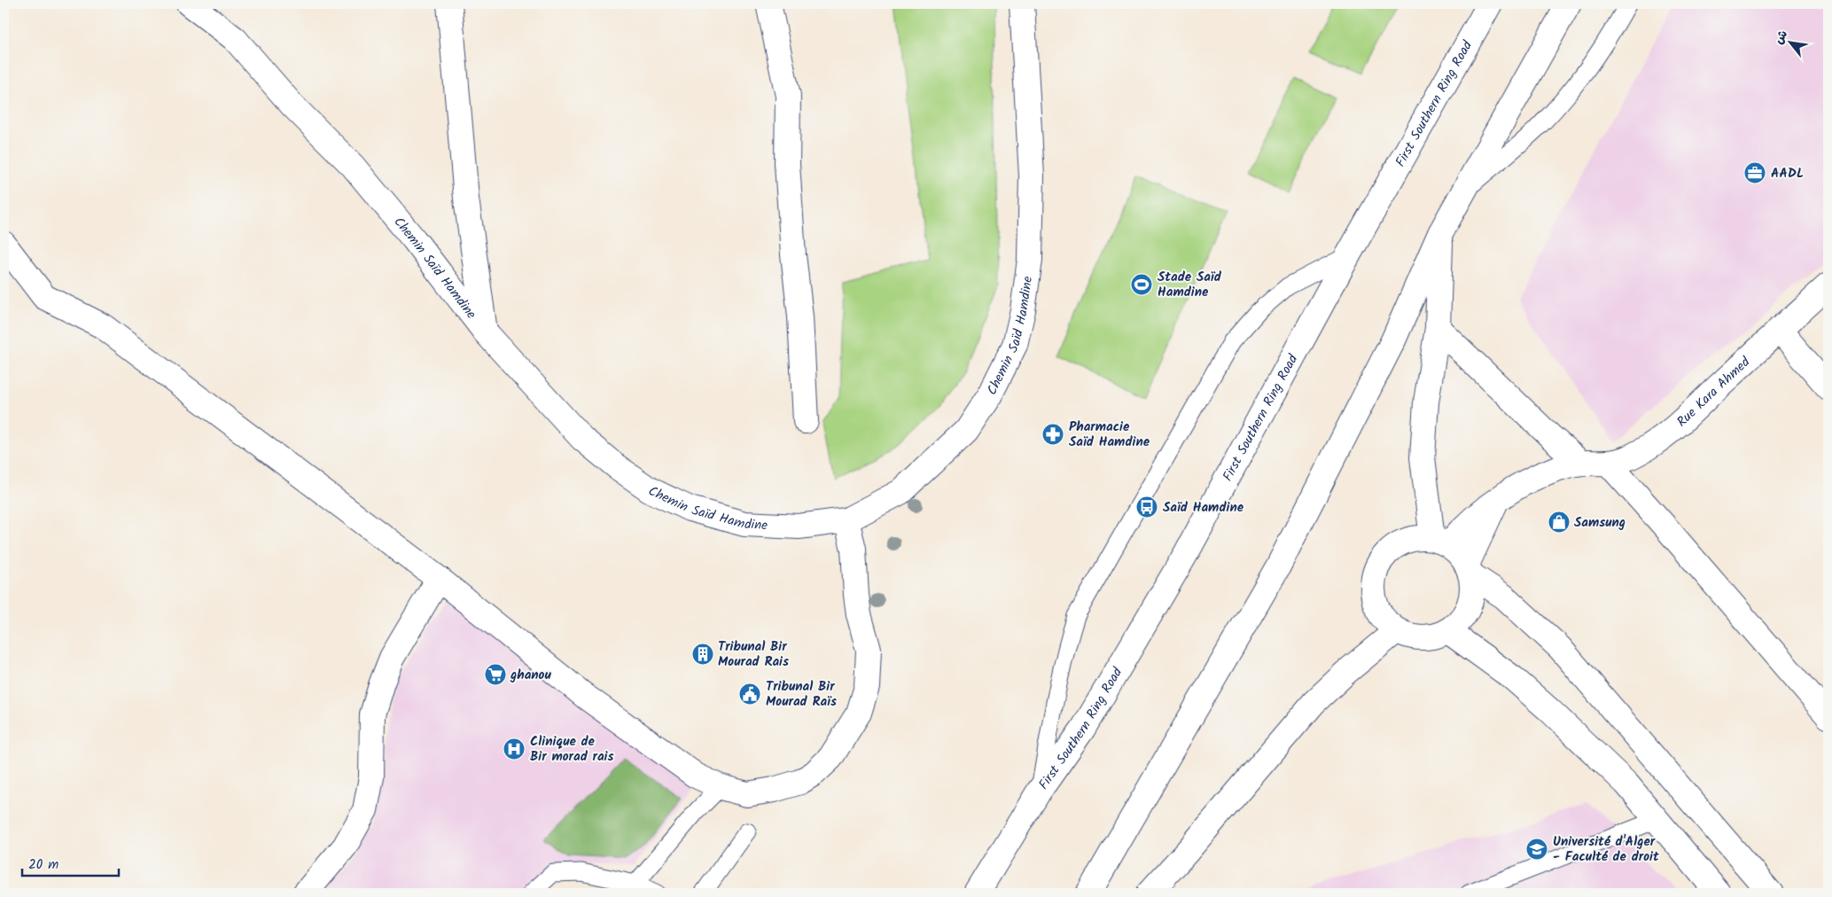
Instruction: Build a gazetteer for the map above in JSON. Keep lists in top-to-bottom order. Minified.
{"streets":{"main road":["First Southern Ring Road","Chemin Saïd Hamdine","Rue Kara Ahmed"]},"places":{"office":["AADL"],"sports":["Stade Saïd Hamdine"],"pharmacy":["Pharmacie Saïd Hamdine"],"bus stop":["Saïd Hamdine"],"shop":["Samsung"],"building":["Tribunal Bir Mourad Rais"],"supermarket":["ghanou"],"public building":["Tribunal Bir Mourad Raïs"],"hospital":["Clinique de Bir morad rais"],"school or university":["Université d'Alger - Faculté de droit"]},"scale_bar":"20 m","north":"top left"}
